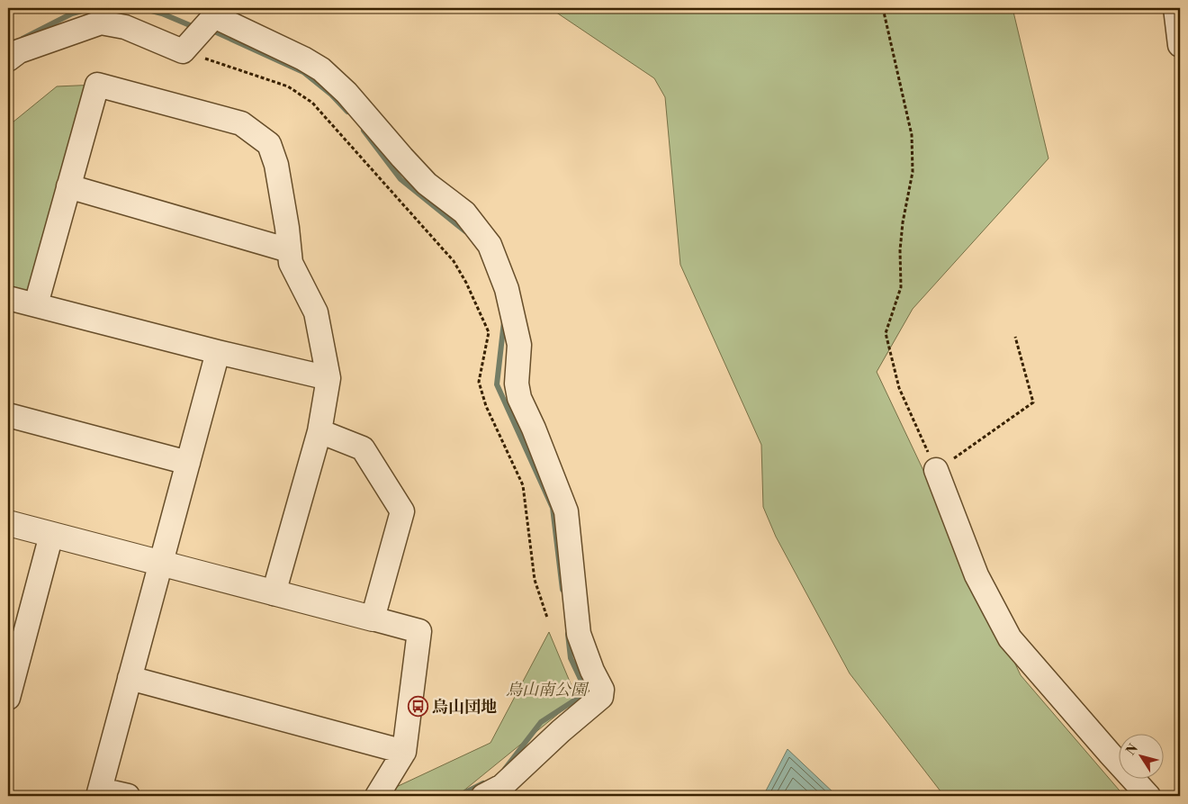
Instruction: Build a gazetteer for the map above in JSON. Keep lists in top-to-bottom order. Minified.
{"parks":["烏山南公園"],"places":{"bus stop":["烏山団地"]},"north":"top left"}
